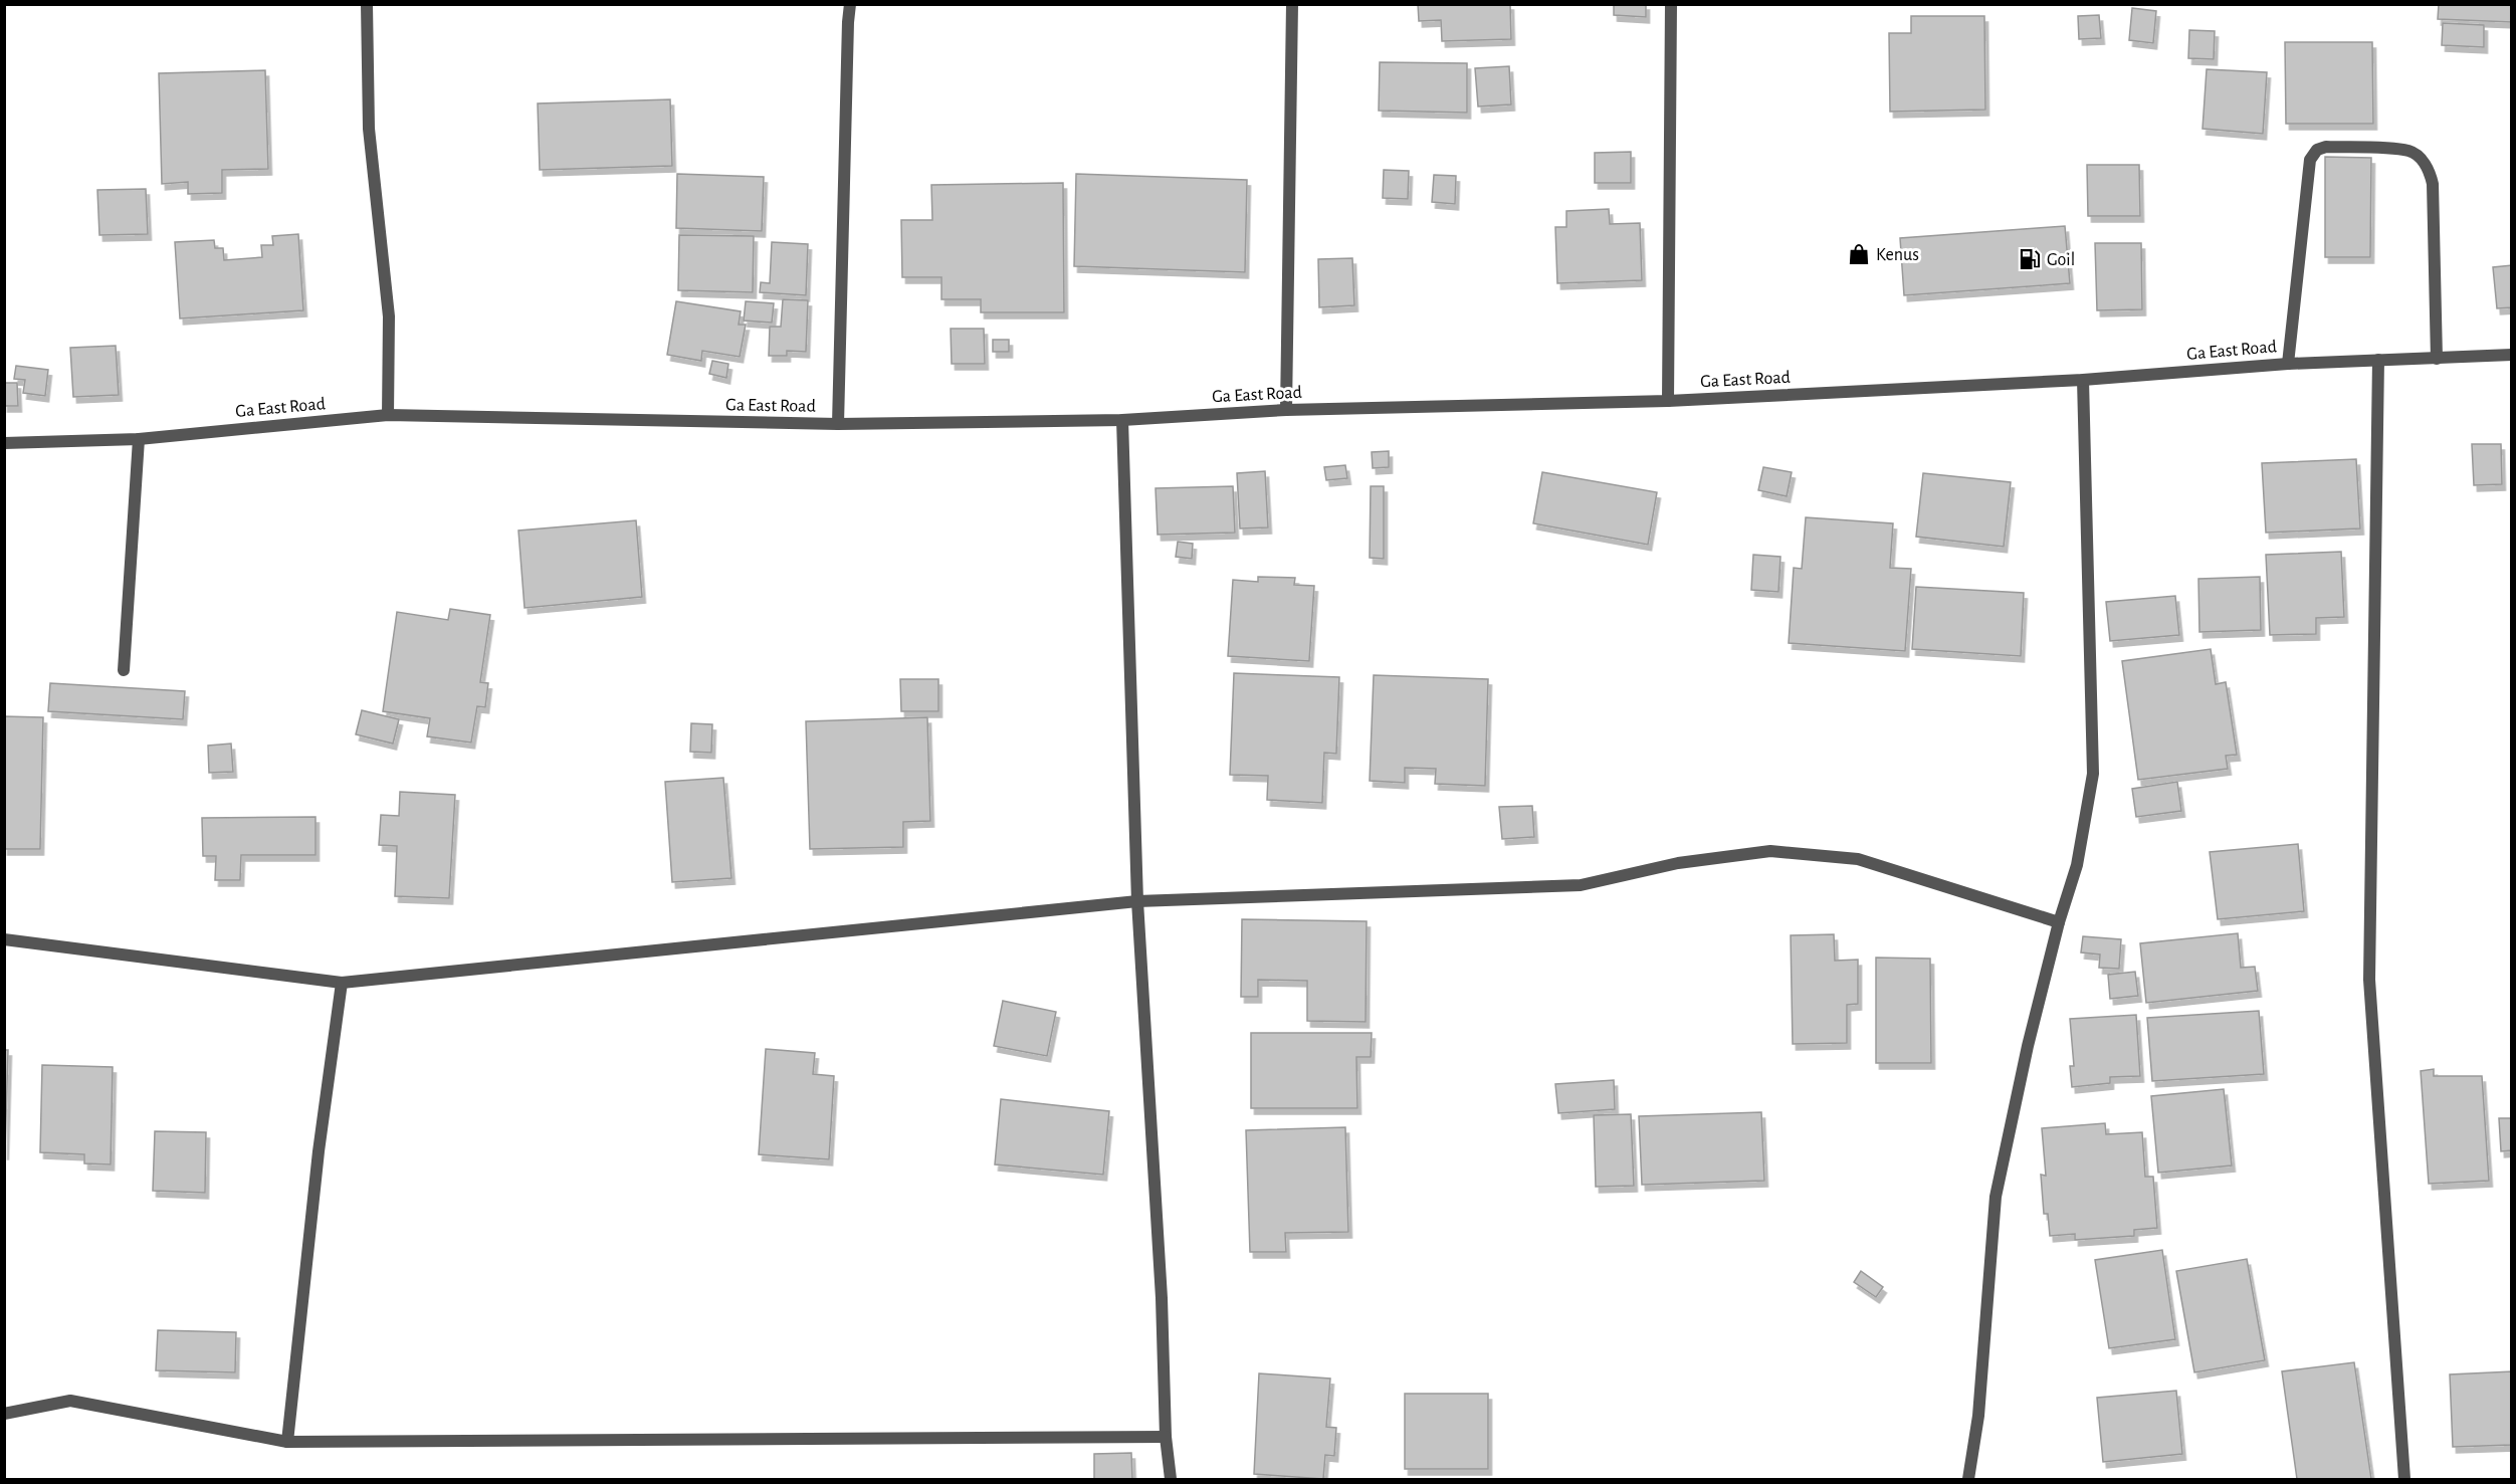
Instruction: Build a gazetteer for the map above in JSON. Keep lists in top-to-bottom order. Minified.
{"streets":{"street":["Ga East Road"]},"places":{"shop":["Kenus"],"fuel station":["Goil"]}}
